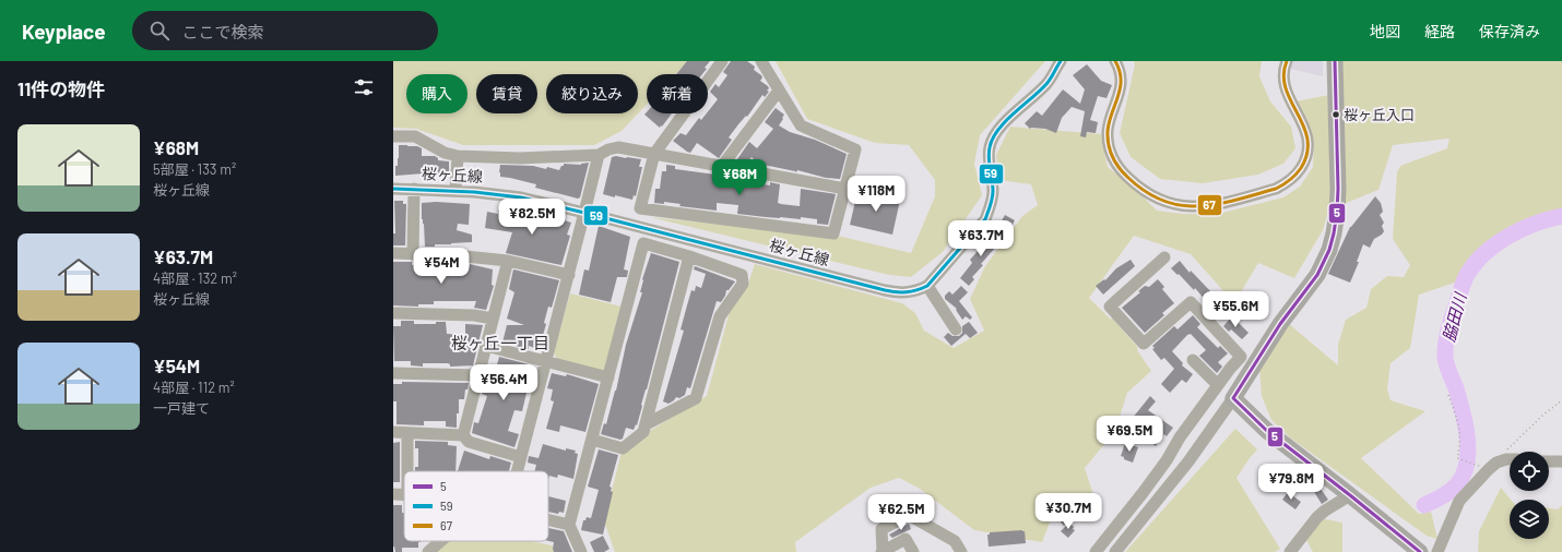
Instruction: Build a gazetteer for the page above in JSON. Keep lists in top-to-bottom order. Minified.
{"streets":{"street":["桜ヶ丘線"]},"districts":["桜ヶ丘一丁目"],"water":["脇田川"],"places":["桜ヶ丘入口"],"lines":["transit line 5","transit line 59","transit line 67"],"legend":["5","59","67"],"page":{"header":"Keyplace","search":"ここで検索","nav":["地図","経路","保存済み"],"heading":"11件の物件","chip":["購入","賃貸","絞り込み","新着"],"list":[{"name":"¥68M","note":"5部屋 · 133 m² · 桜ヶ丘線"},{"name":"¥63.7M","note":"4部屋 · 132 m² · 桜ヶ丘線"},{"name":"¥54M","note":"4部屋 · 112 m² · 一戸建て"}],"price":["¥68M","¥118M","¥82.5M","¥63.7M","¥54M","¥55.6M","¥56.4M","¥69.5M","¥79.8M","¥30.7M","¥62.5M"]}}
